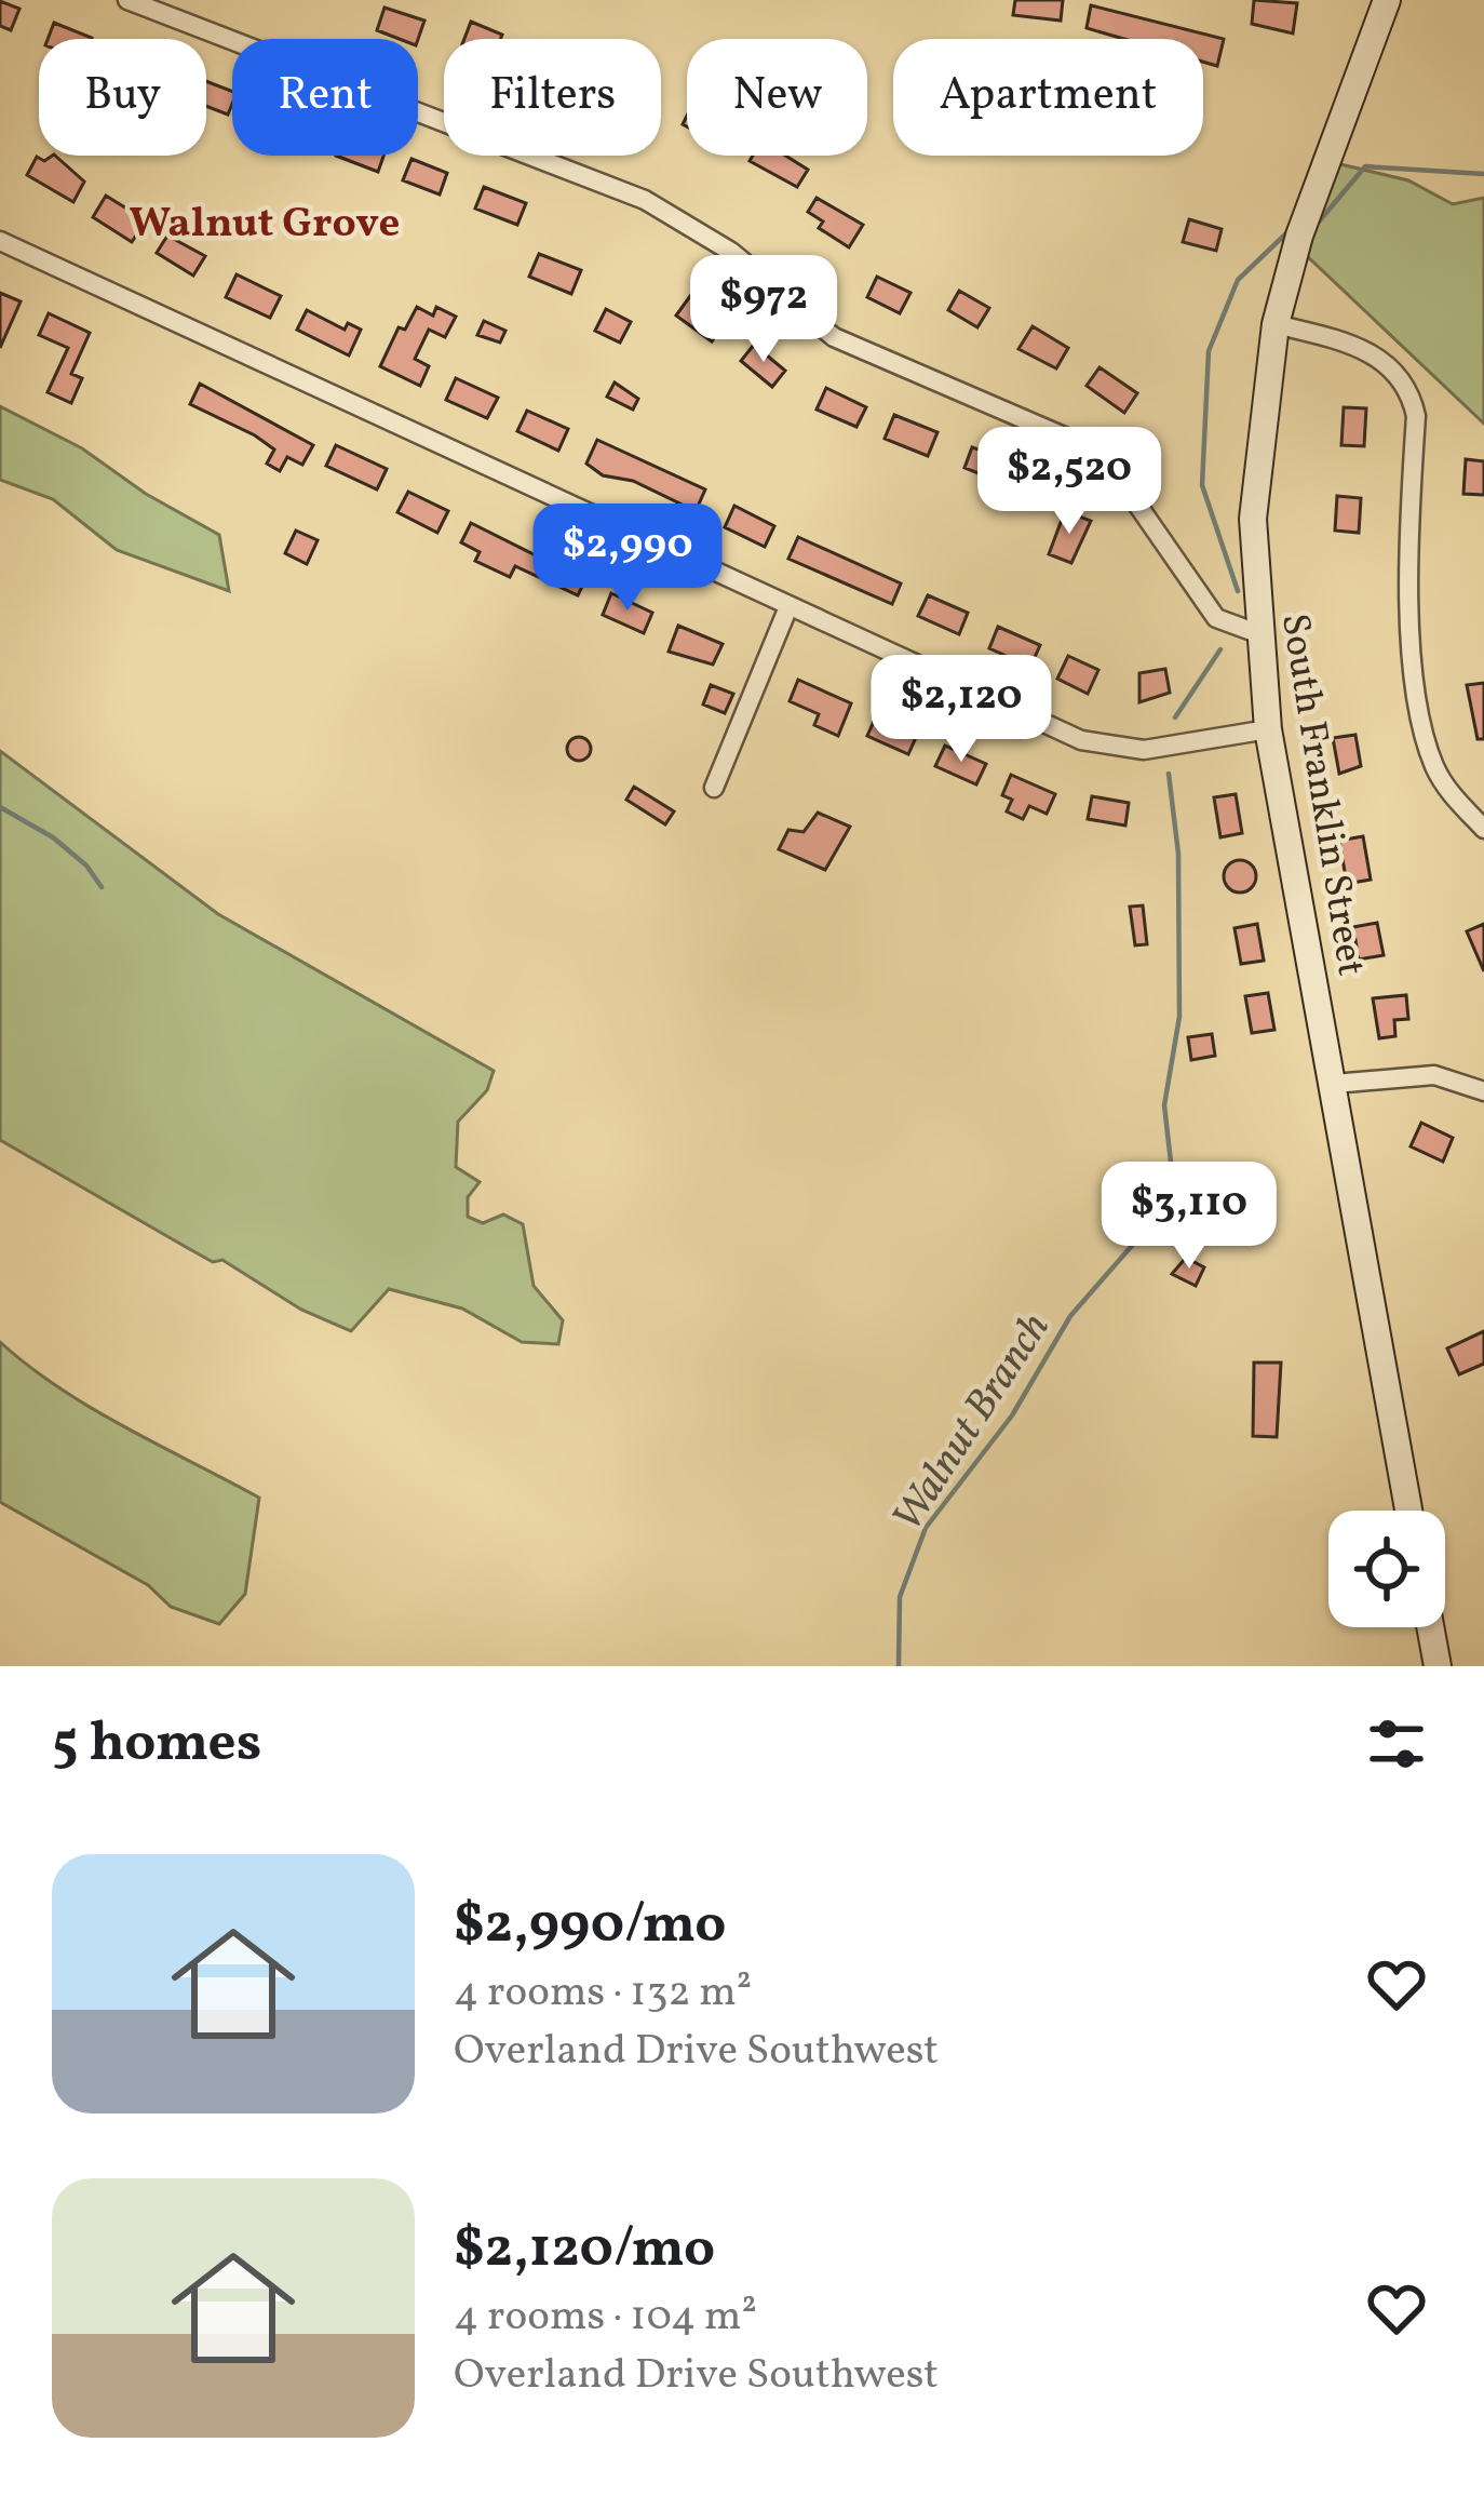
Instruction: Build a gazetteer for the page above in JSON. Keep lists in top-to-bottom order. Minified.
{"streets":{"main road":["South Franklin Street"]},"districts":["Walnut Grove"],"water":["Walnut Branch"],"page":{"chip":["Buy","Rent","Filters","New","Apartment"],"price":["$972","$2,520","$2,990","$2,120","$3,110"],"heading":"5 homes","list":[{"name":"$2,990/mo","note":"4 rooms · 132 m² · Overland Drive Southwest"},{"name":"$2,120/mo","note":"4 rooms · 104 m² · Overland Drive Southwest"}]}}
